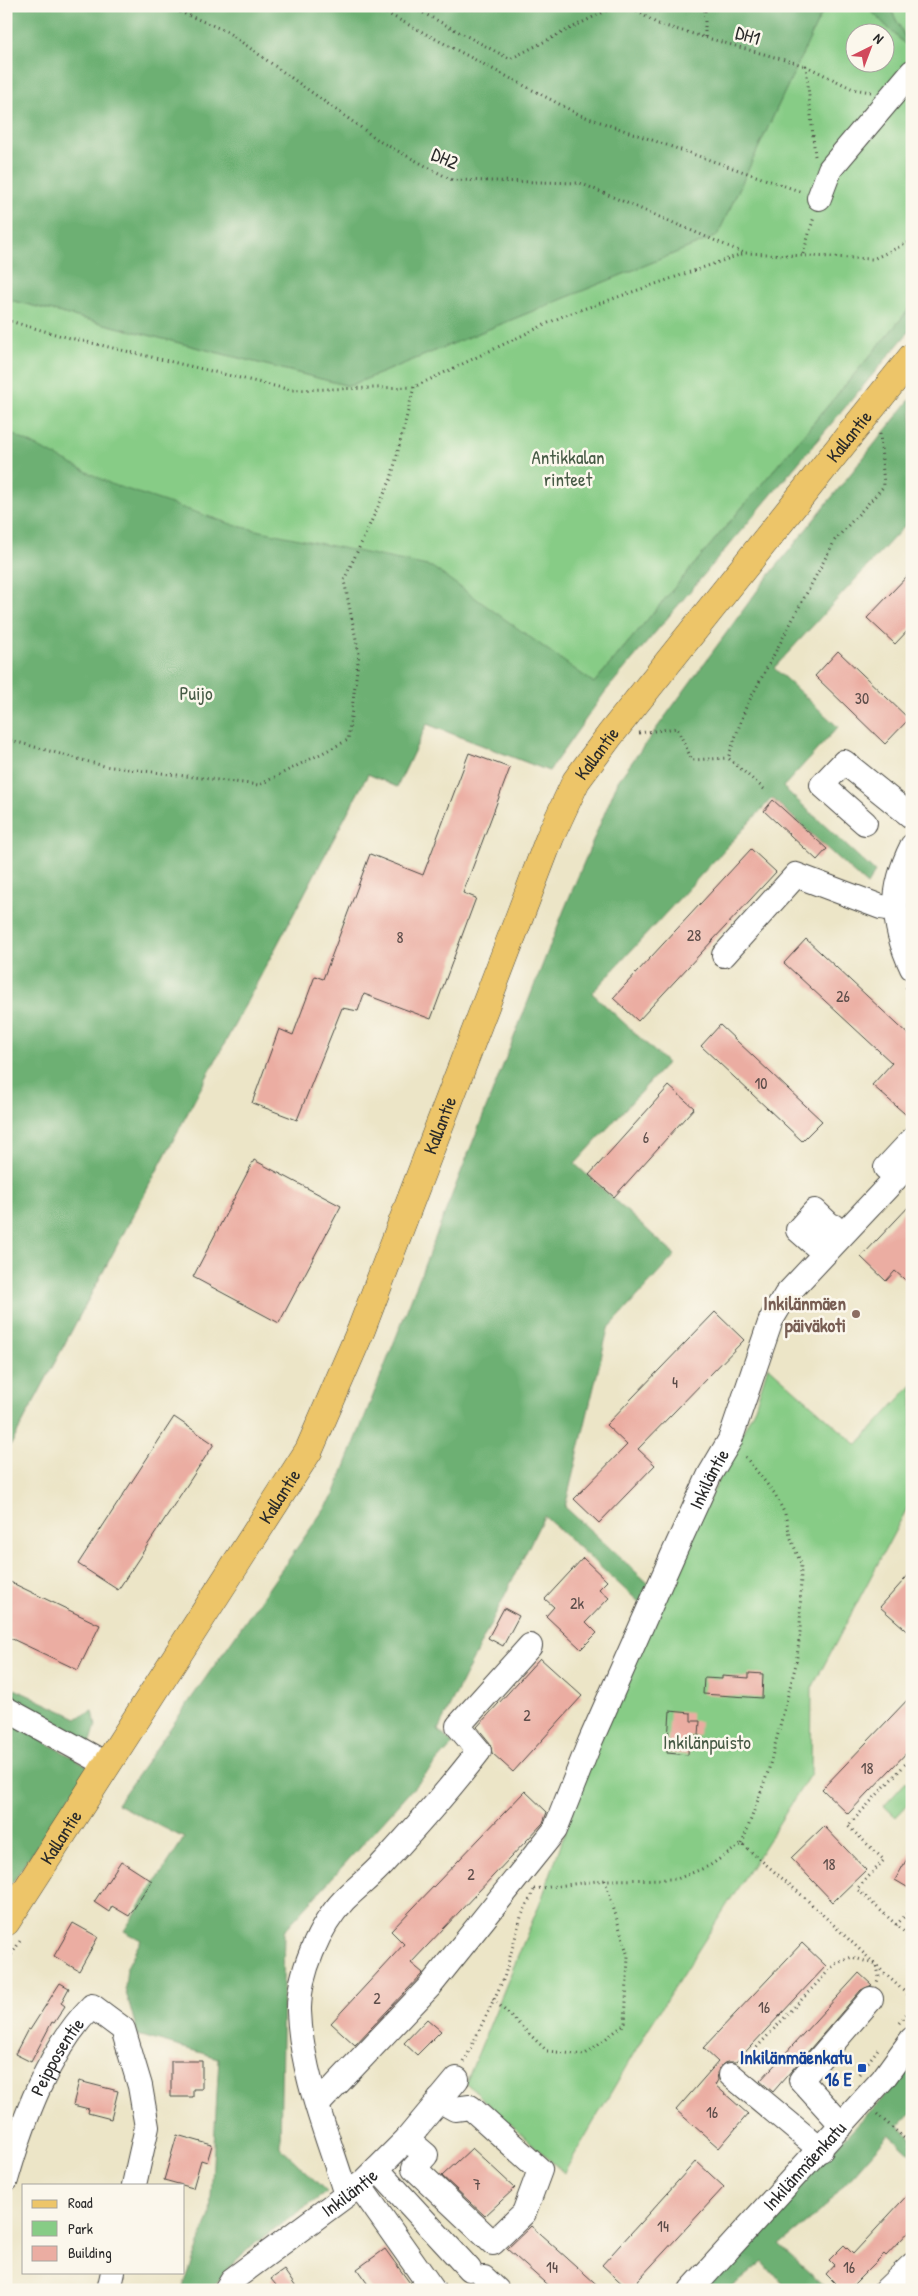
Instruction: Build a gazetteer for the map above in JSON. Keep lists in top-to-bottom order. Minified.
{"streets":{"main road":["Kallantie"],"street":["Inkiläntie","Peipposentie","Inkilänmäenkatu"],"path":["DH1","DH2"]},"parks":["Antikkalan rinteet","Puijo","Inkilänpuisto"],"places":{"other":["Inkilänmäen päiväkoti"],"transit":["Inkilänmäenkatu 16 E"]},"house_numbers":["30","28","8","26","10","6","4","2k","2","18","18","2","2","16","16","7","14","14","16"],"legend":["Road","Park","Building"],"north":"top right"}
